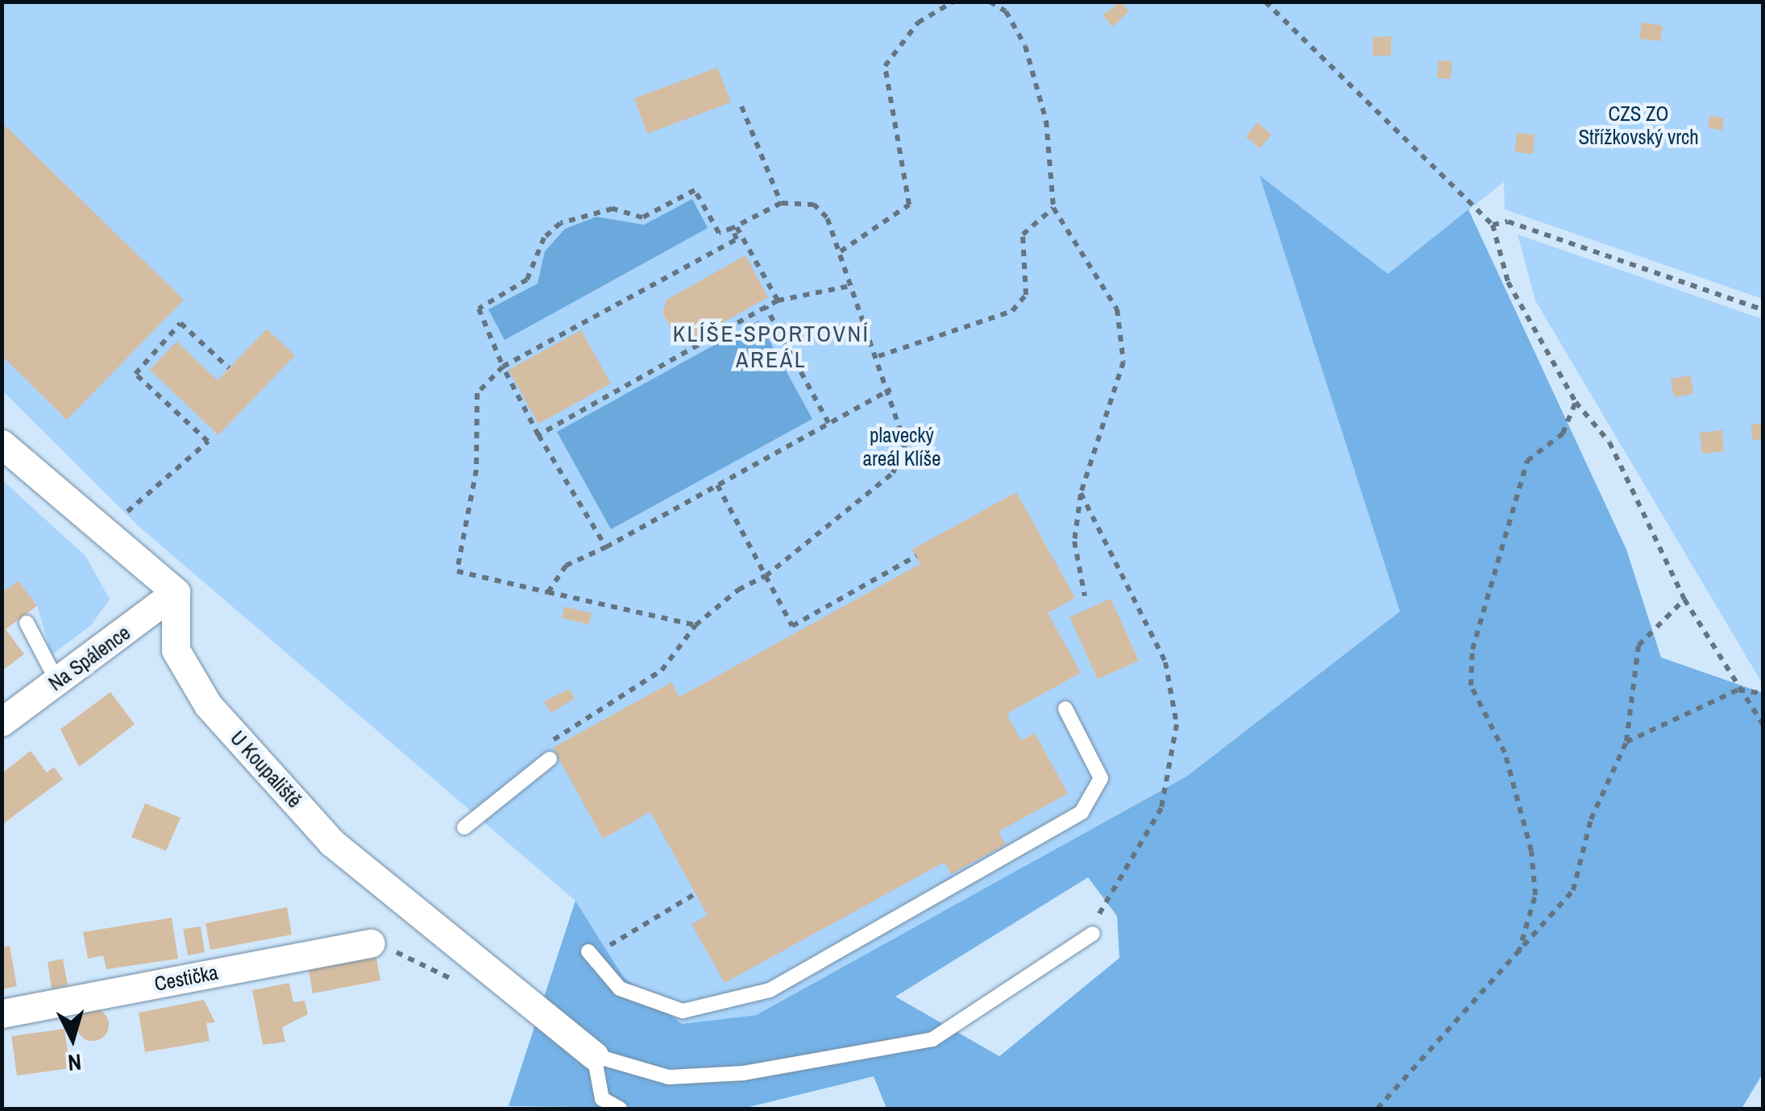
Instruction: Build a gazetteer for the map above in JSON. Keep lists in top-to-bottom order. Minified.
{"streets":{"street":["Na Spálence","U Koupaliště","Cestička"]},"crossings":[["Na Spálence","U Koupaliště"]],"districts":["KLÍŠE-SPORTOVNÍ AREÁL"],"parks":["CZS ZO Střížkovský vrch","plavecký areál Klíše"],"north":"bottom"}
